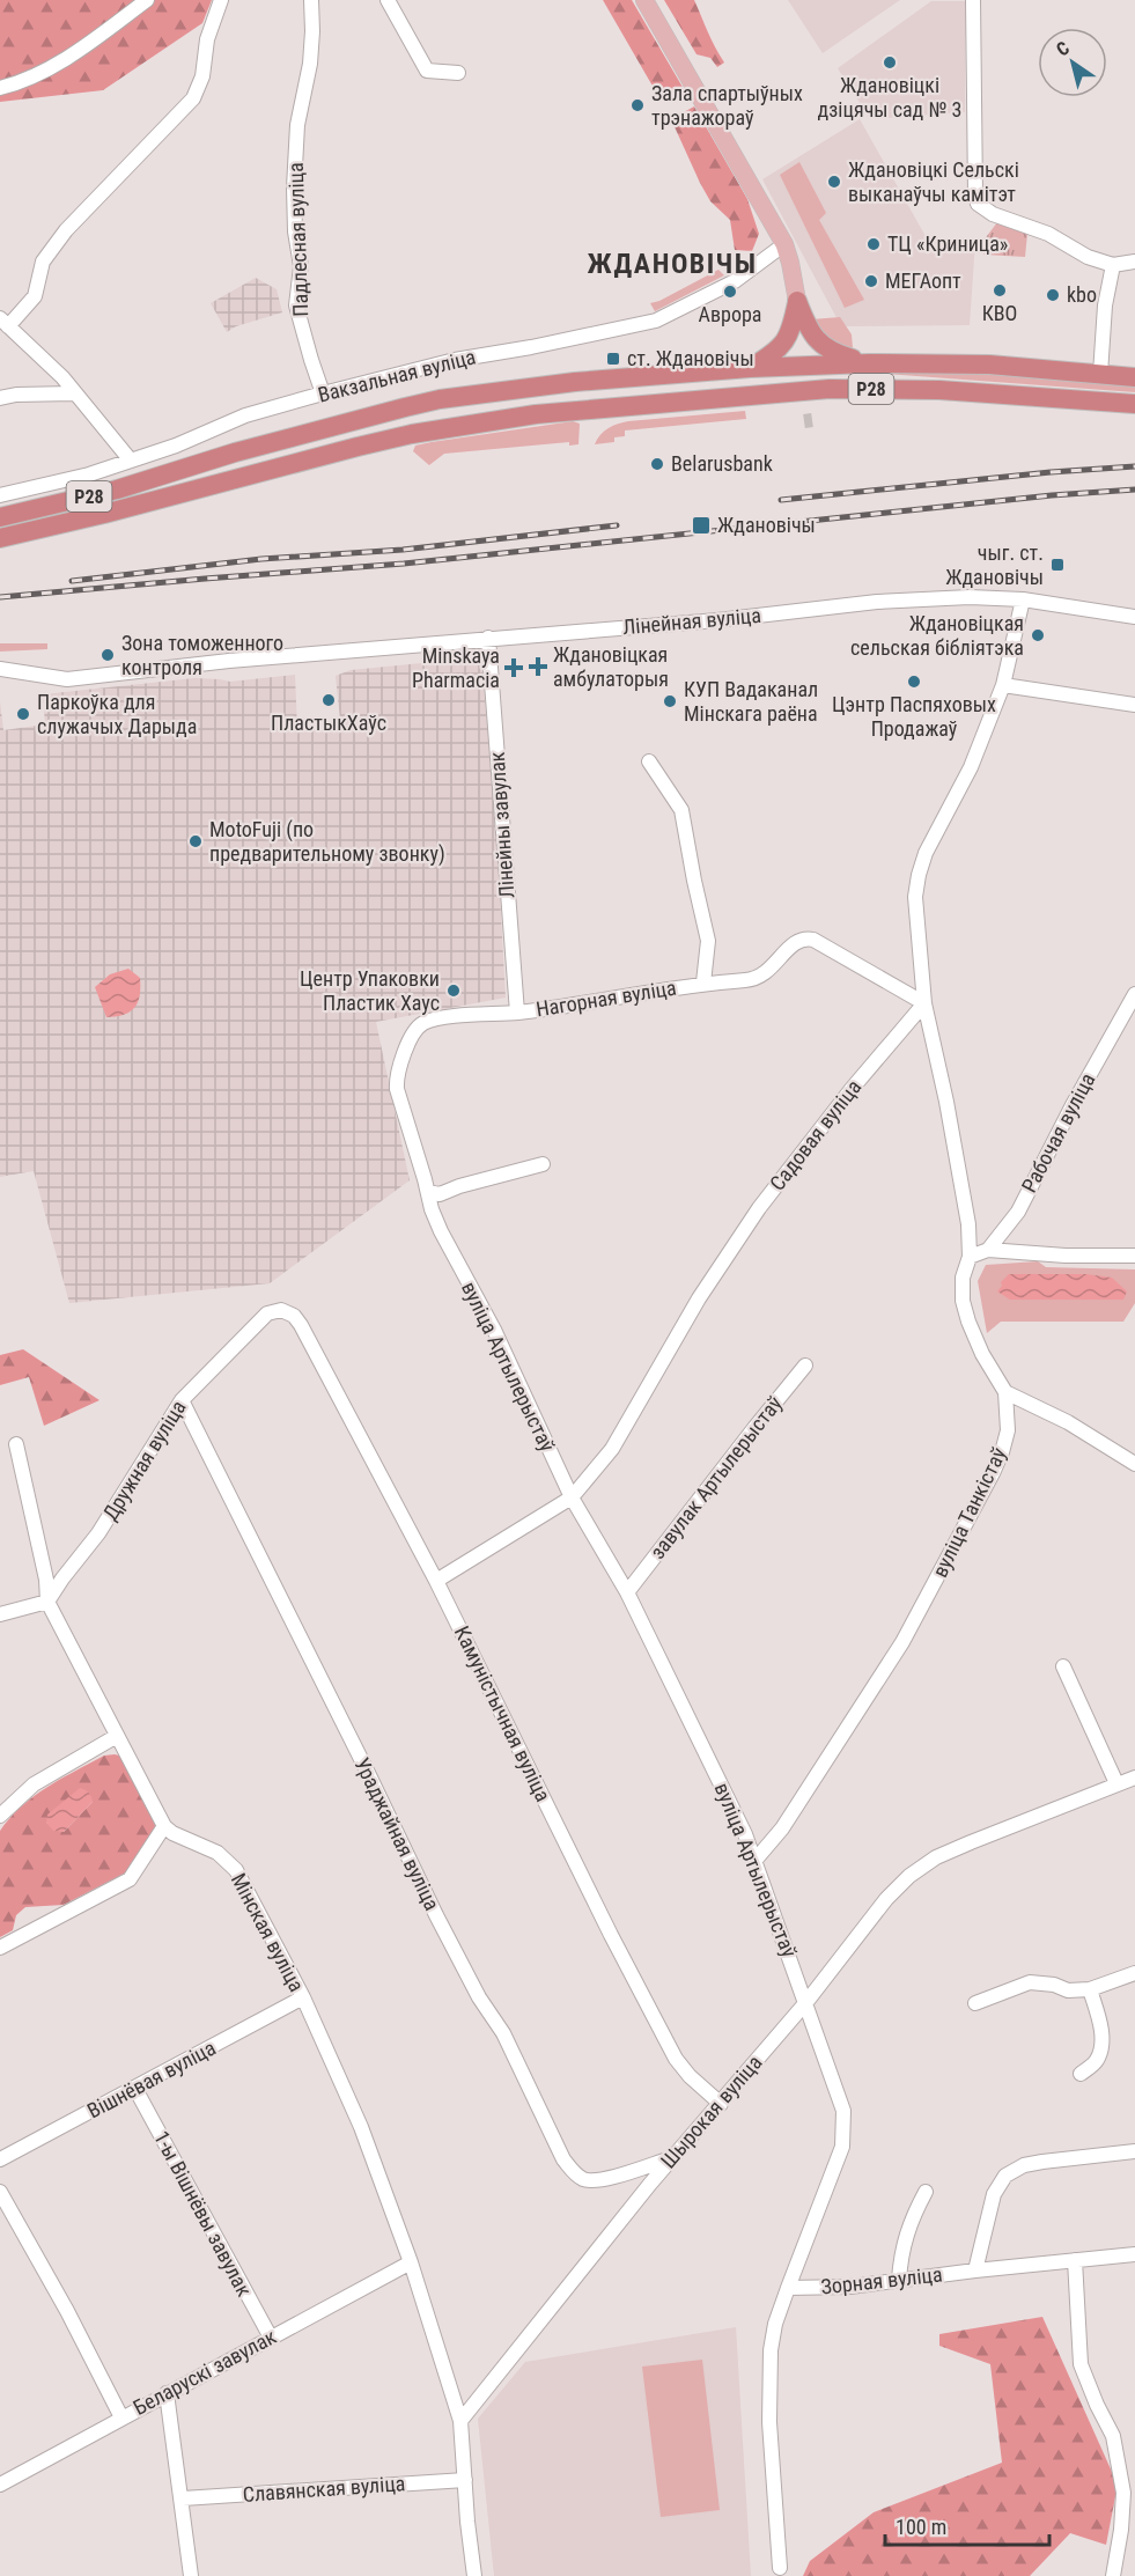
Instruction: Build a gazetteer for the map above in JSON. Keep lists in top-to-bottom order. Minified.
{"streets":{"highway":["Р28"],"street":["Падлесная вуліца","Вакзальная вуліца","Лінейная вуліца","Лінейны завулак","Нагорная вуліца","Рабочая вуліца","Садовая вуліца","вуліца Артылерыстаў","Дружная вуліца","завулак Артылерыстаў","вуліца Танкістаў","Камуністычная вуліца","Ураджайная вуліца","Мінская вуліца","Вішнёвая вуліца","Шырокая вуліца","1-ы Вішнёвы завулак","Зорная вуліца","Беларускі завулак","Славянская вуліца"]},"crossings":[["Падлесная вуліца","Вакзальная вуліца"],["Лінейная вуліца","Лінейны завулак"],["Лінейны завулак","Нагорная вуліца"],["Нагорная вуліца","Садовая вуліца"],["Нагорная вуліца","вуліца Артылерыстаў"],["Нагорная вуліца","вуліца Танкістаў"],["Садовая вуліца","вуліца Артылерыстаў"],["Садовая вуліца","вуліца Танкістаў"],["Садовая вуліца","Камуністычная вуліца"],["вуліца Артылерыстаў","завулак Артылерыстаў"],["вуліца Артылерыстаў","вуліца Танкістаў"],["вуліца Артылерыстаў","Шырокая вуліца"],["вуліца Артылерыстаў","Зорная вуліца"],["Дружная вуліца","Камуністычная вуліца"],["Дружная вуліца","Ураджайная вуліца"],["Камуністычная вуліца","Шырокая вуліца"],["Ураджайная вуліца","Шырокая вуліца"],["Мінская вуліца","Вішнёвая вуліца"],["Мінская вуліца","Шырокая вуліца"],["Мінская вуліца","Беларускі завулак"],["Вішнёвая вуліца","1-ы Вішнёвы завулак"],["1-ы Вішнёвы завулак","Беларускі завулак"]],"districts":["ЖДАНОВІЧЫ"],"places":{"other":["Ждановіцкі дзіцячы сад № 3","Зала спартыўных трэнажораў","Ждановіцкі Сельскі выканаўчы камітэт","ТЦ «Криница»","МЕГАопт","КВО","Аврора","kbo","Belarusbank","Ждановіцкая сельская бібліятэка","Зона томоженного контроля","Цэнтр Паспяховых Продажаў","ПластыкХаўс","КУП Вадаканал Мінскага раёна","Паркоўка для служачых Дарыда","MotoFuji (по предварительному звонку)","Центр Упаковки Пластик Хаус"],"transit":["ст. Ждановічы","Ждановічы","чыг. ст. Ждановічы"],"health":["Ждановіцкая амбулаторыя","Minskaya Pharmacia"]},"scale_bar":"100 m","north":"top left"}
